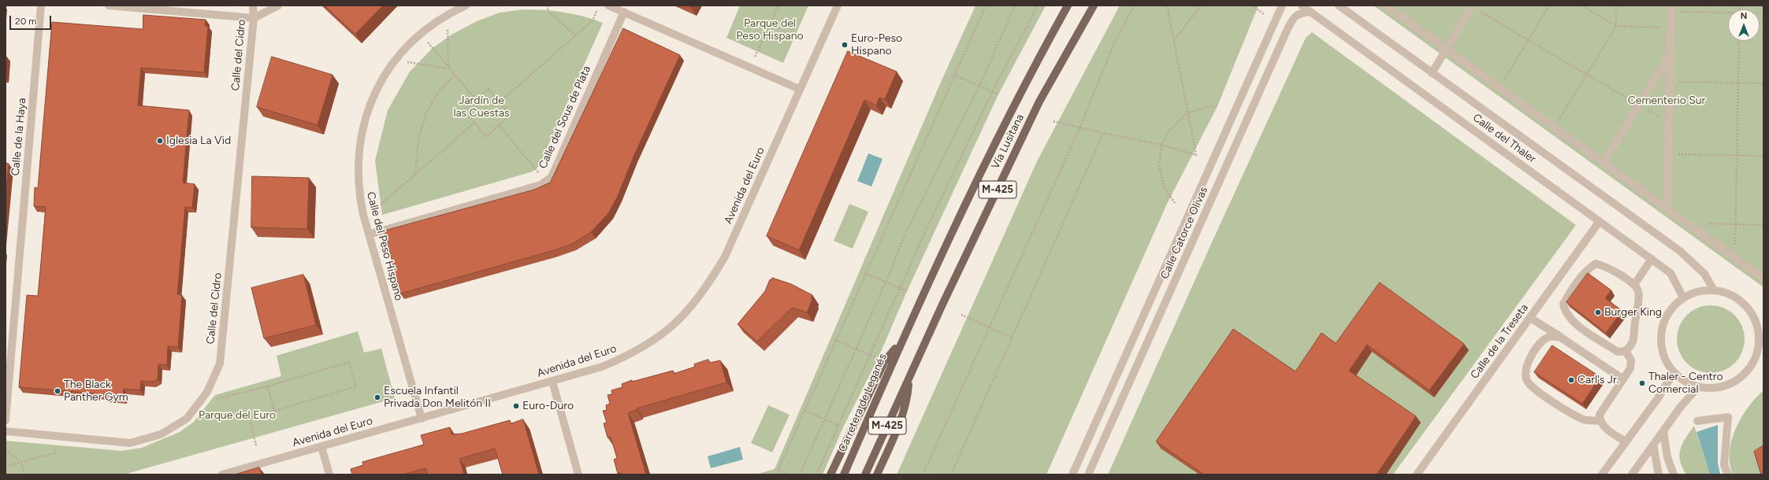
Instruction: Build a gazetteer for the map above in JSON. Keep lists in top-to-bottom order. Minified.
{"streets":{"main road":["Vía Lusitana","M-425","Carretera de Leganés"],"street":["Calle del Cidro","Calle del Sous de Plata","Calle de la Haya","Calle del Thaler","Avenida del Euro","Calle Catorce Olivas","Calle del Peso Hispano","Calle de la Treseta"]},"crossings":[["Calle del Sous de Plata","Calle del Peso Hispano"],["Calle del Thaler","Calle Catorce Olivas"],["Calle del Thaler","Calle de la Treseta"],["Vía Lusitana","M-425"],["Vía Lusitana","Carretera de Leganés"],["Avenida del Euro","Calle del Peso Hispano"]],"parks":["Parque del Peso Hispano","Jardín de las Cuestas","Cementerio Sur","Parque del Euro"],"places":["Euro-Peso Hispano","Iglesia La Vid","Burger King","Carl's Jr.","Thaler - Centro Comercial","The Black Panther Gym","Escuela Infantil Privada Don Melitón II","Euro-Duro"],"scale_bar":"20 m","north":"top"}
